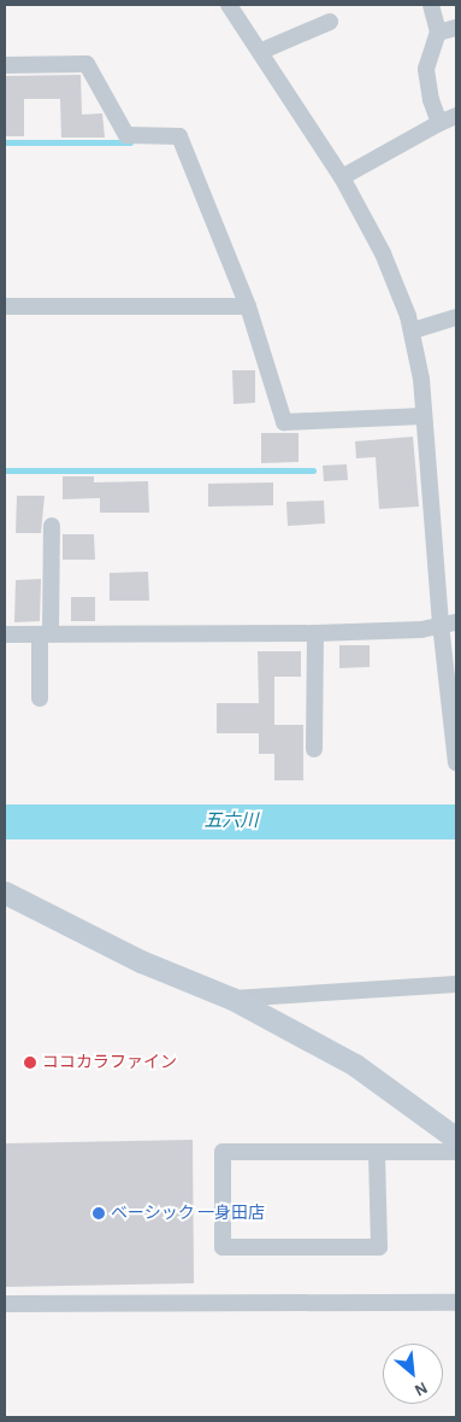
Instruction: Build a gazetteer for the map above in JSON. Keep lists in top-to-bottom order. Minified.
{"water":["五六川"],"places":["ココカラファイン","ベーシック 一身田店"],"north":"bottom right"}
